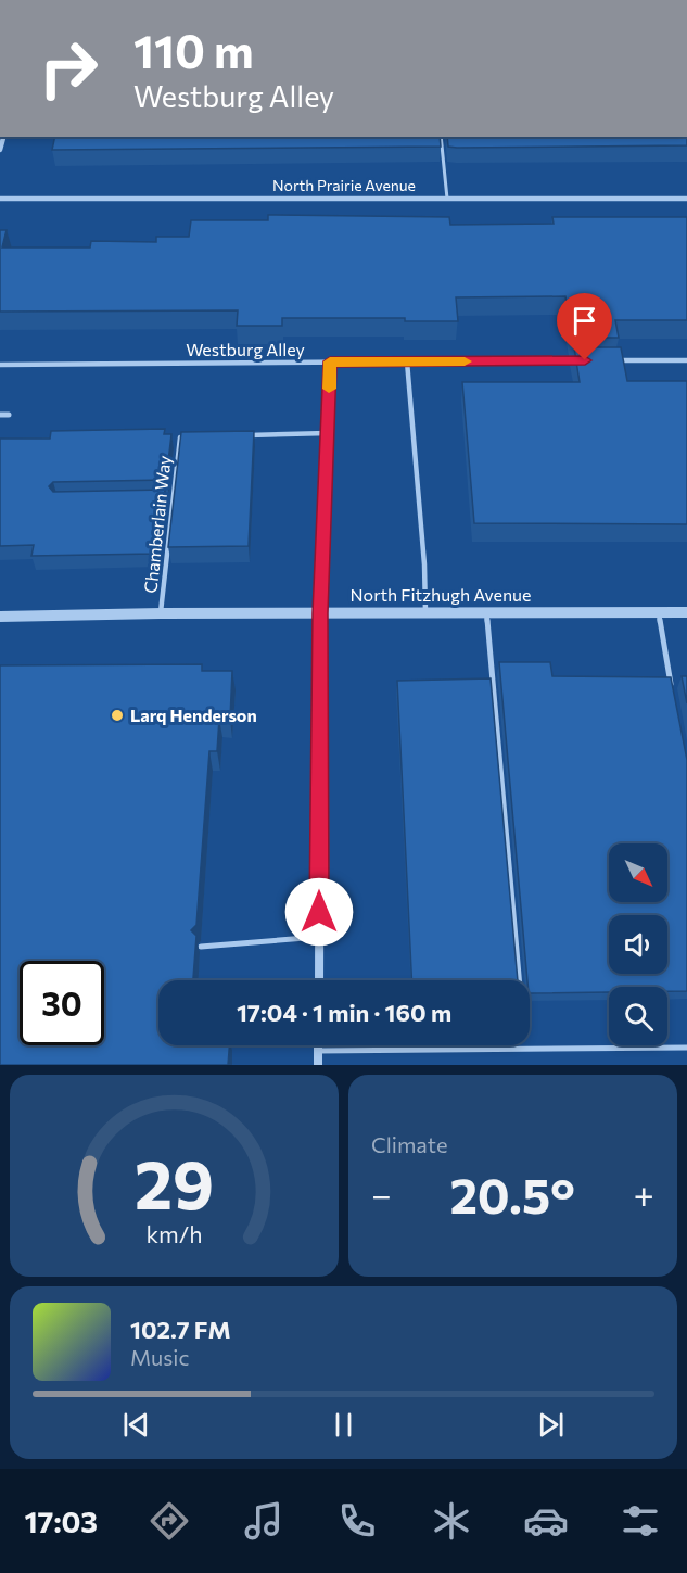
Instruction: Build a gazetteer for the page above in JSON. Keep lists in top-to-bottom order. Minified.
{"streets":{"street":["North Prairie Avenue","North Fitzhugh Avenue"],"lane":["Westburg Alley","Chamberlain Way"]},"crossings":[["Chamberlain Way","North Fitzhugh Avenue"]],"places":["Larq Henderson"],"north":"bottom right","page":{"turn":["110 m","Westburg Alley"],"limit":"30","trip":"17:04 · 1 min · 160 m","tile":"Climate","heat":["−","20.5°","+"],"song":["102.7 FM","Music"],"tabs":"17:03","gauge":["29","km/h"]}}
